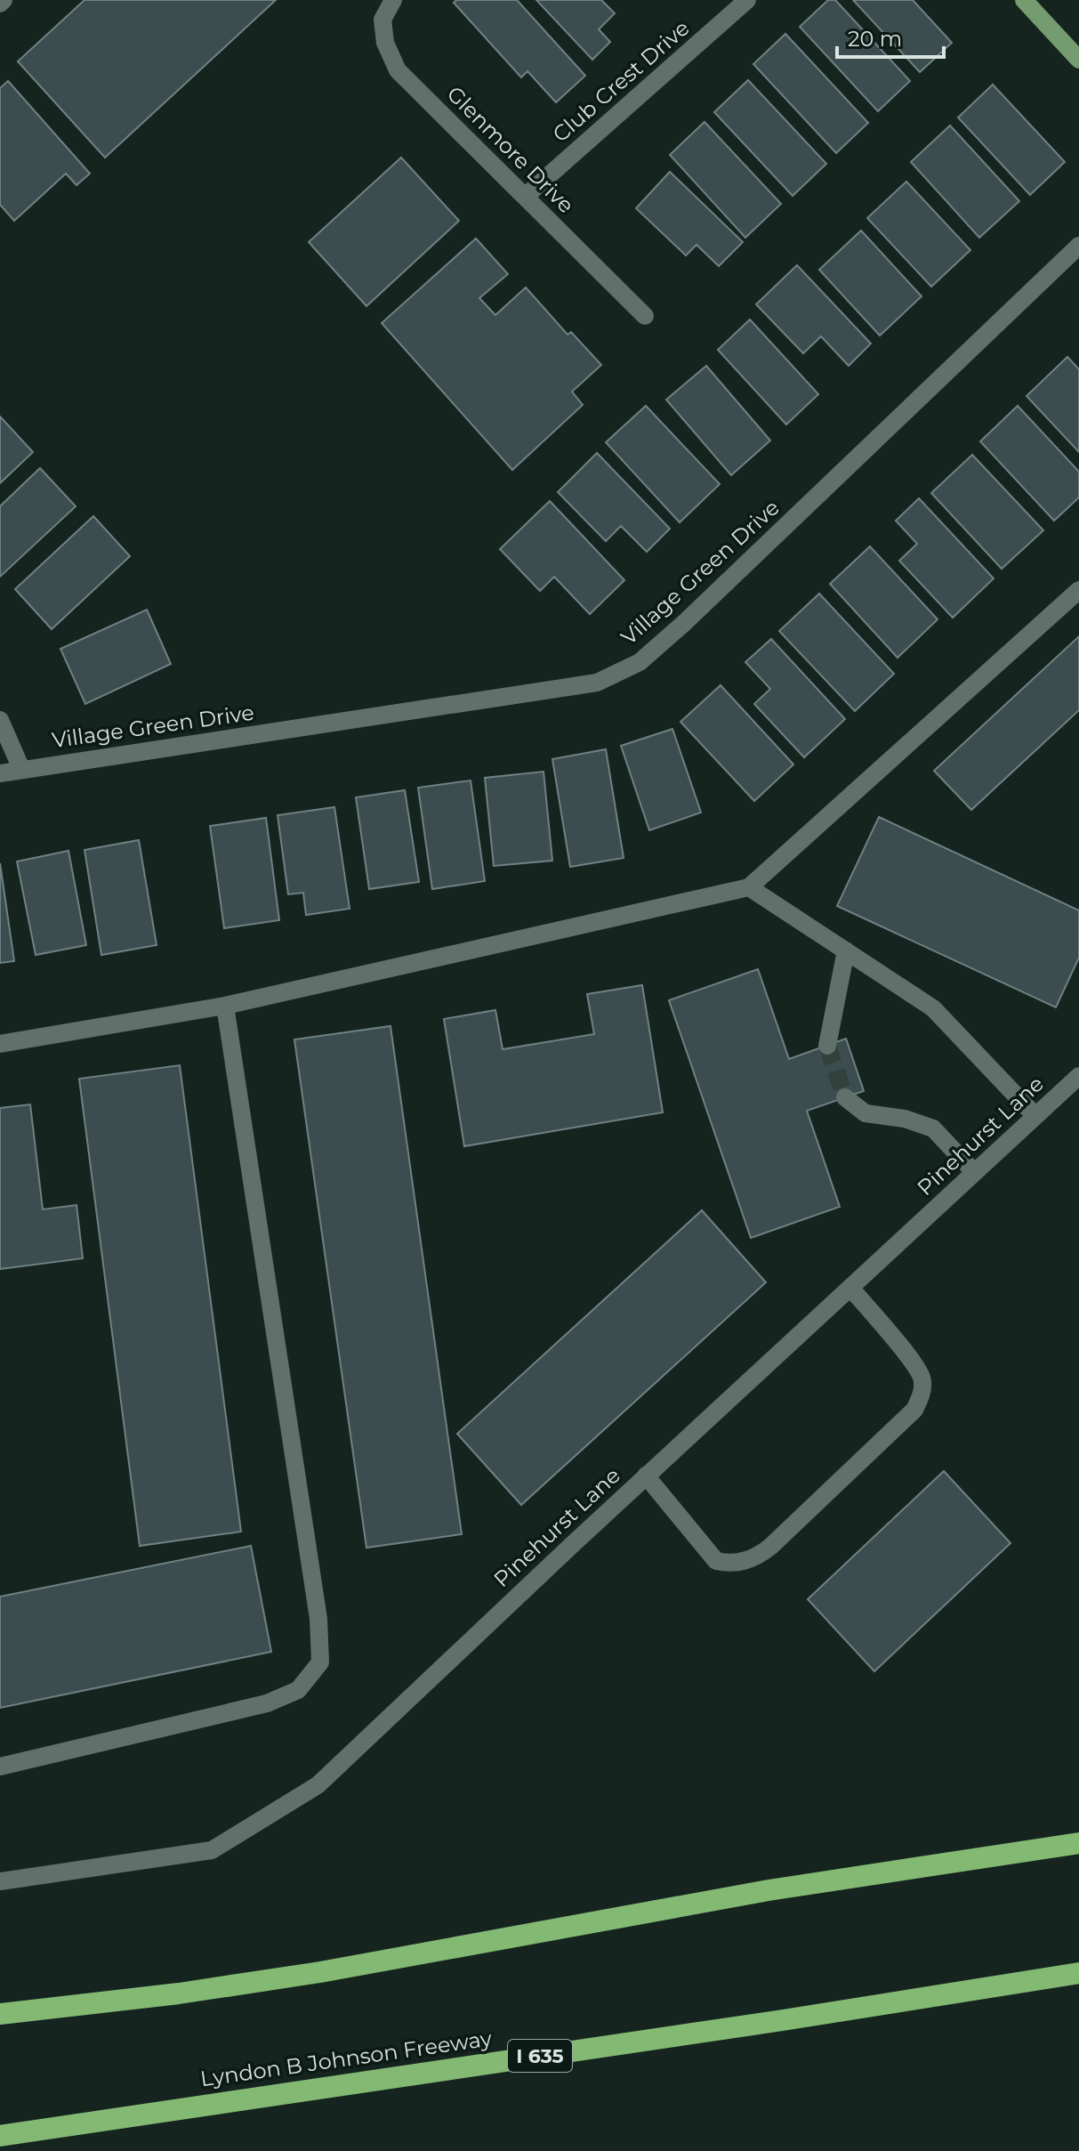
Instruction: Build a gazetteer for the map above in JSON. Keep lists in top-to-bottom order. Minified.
{"streets":{"highway":["I 635","Lyndon B Johnson Freeway"],"street":["Club Crest Drive","Glenmore Drive","Village Green Drive","Pinehurst Lane"]},"crossings":[["Club Crest Drive","Glenmore Drive"]],"scale_bar":"20 m"}
